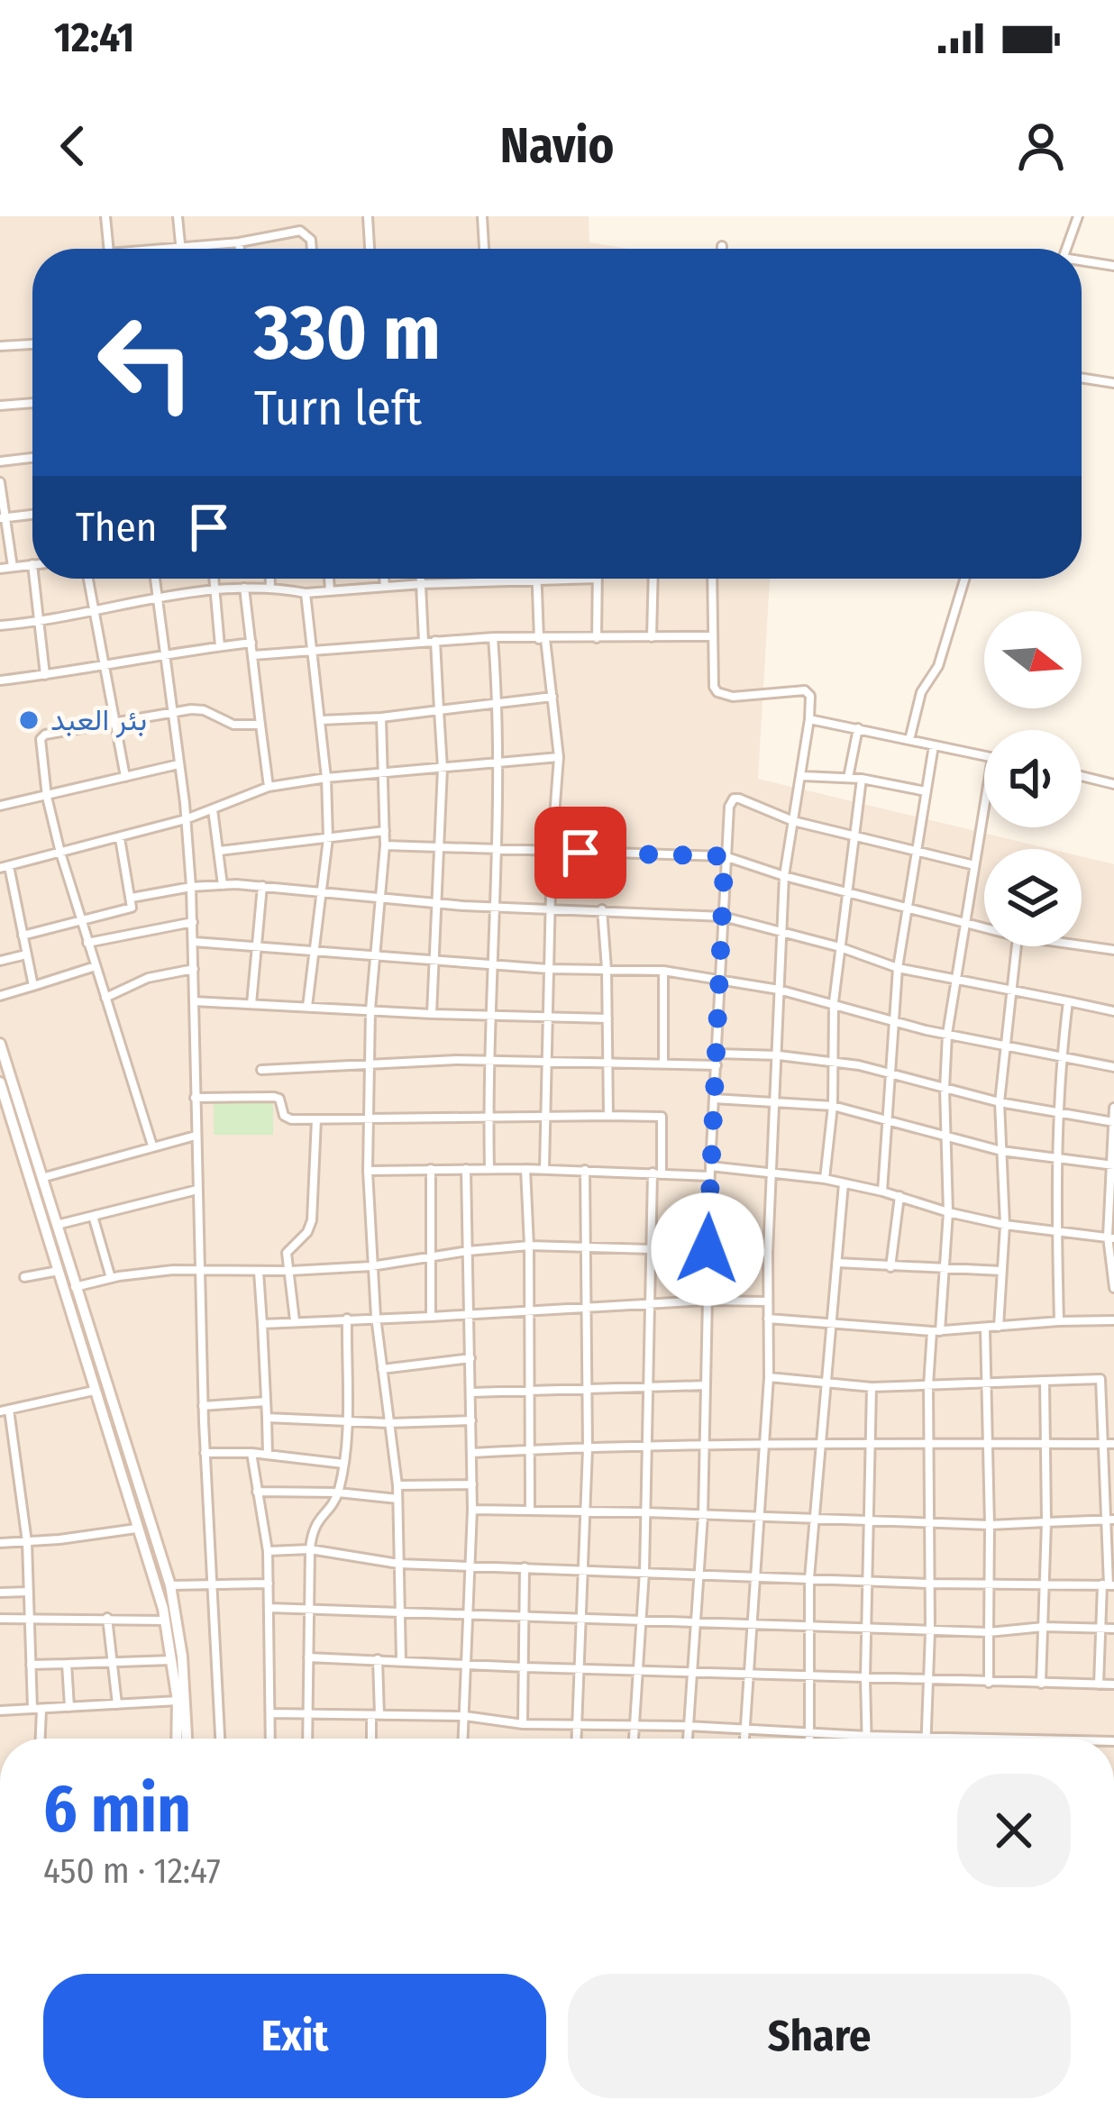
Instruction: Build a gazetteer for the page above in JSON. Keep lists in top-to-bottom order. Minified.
{"places":["بئر العبد"],"north":"right","page":{"status":"12:41","header":"Navio","turn":["330 m","Turn left"],"then":"Then","heading":["6 min","450 m · 12:47"],"buttons":["Exit","Share"]}}
